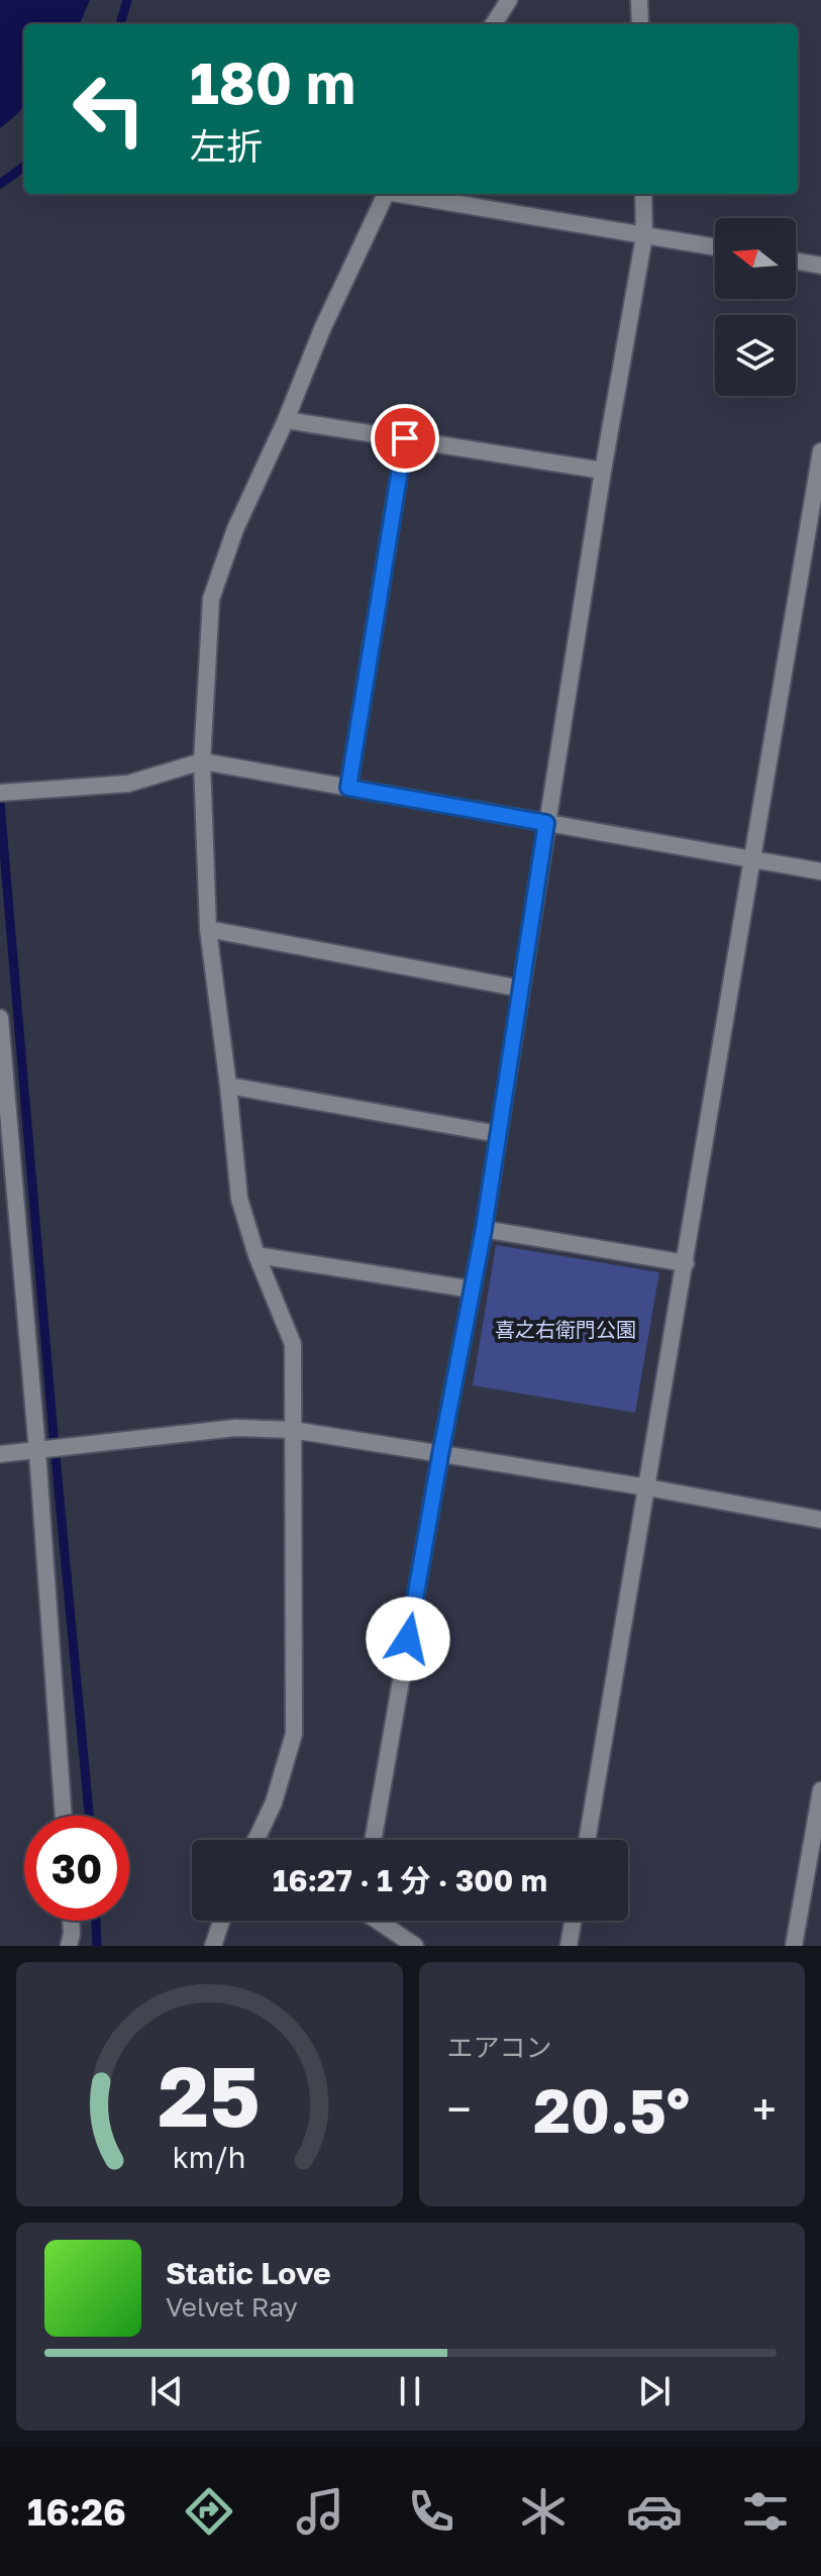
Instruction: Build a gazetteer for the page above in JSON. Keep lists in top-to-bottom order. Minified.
{"parks":["喜之右衛門公園"],"north":"left","page":{"turn":["180 m","左折"],"limit":"30","trip":"16:27 · 1 分 · 300 m","tile":"エアコン","heat":["−","20.5°","+"],"song":["Static Love","Velvet Ray"],"tabs":"16:26","gauge":["25","km/h"]}}
